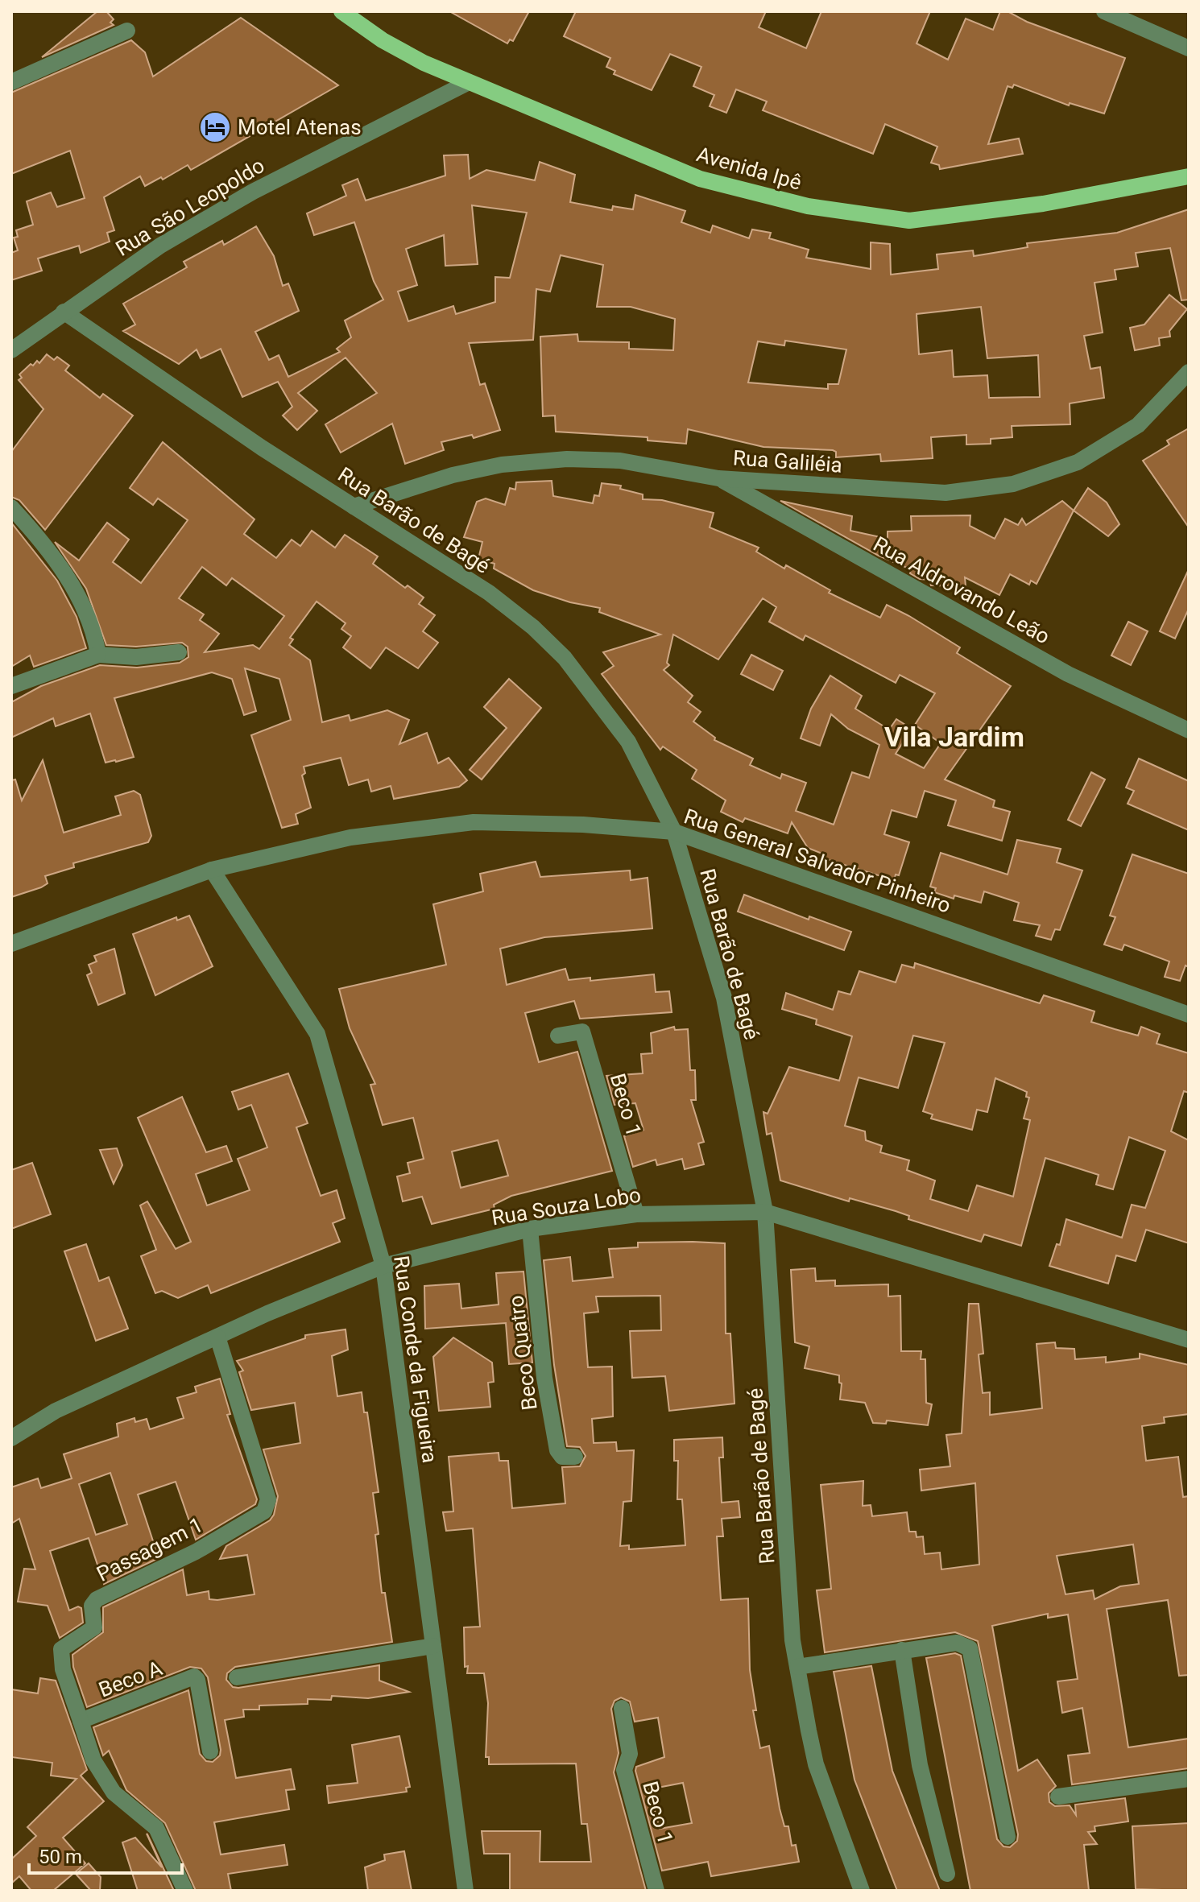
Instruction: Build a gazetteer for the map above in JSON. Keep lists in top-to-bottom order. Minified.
{"streets":{"main road":["Avenida Ipê"],"street":["Rua São Leopoldo","Rua Galiléia","Rua Barão de Bagé","Rua Aldrovando Leão","Rua General Salvador Pinheiro","Beco 1","Rua Souza Lobo","Beco Quatro","Rua Conde da Figueira","Passagem 1","Beco A"]},"crossings":[["Avenida Ipê","Rua São Leopoldo"],["Rua São Leopoldo","Rua Barão de Bagé"],["Rua Galiléia","Rua Barão de Bagé"],["Rua Galiléia","Rua Aldrovando Leão"],["Rua Barão de Bagé","Rua General Salvador Pinheiro"],["Rua Barão de Bagé","Rua Souza Lobo"],["Rua General Salvador Pinheiro","Rua Conde da Figueira"],["Beco 1","Rua Souza Lobo"],["Rua Souza Lobo","Beco Quatro"],["Rua Souza Lobo","Rua Conde da Figueira"],["Rua Souza Lobo","Passagem 1"],["Passagem 1","Beco A"]],"districts":["Vila Jardim"],"places":{"hotel":["Motel Atenas"]},"scale_bar":"50 m"}
